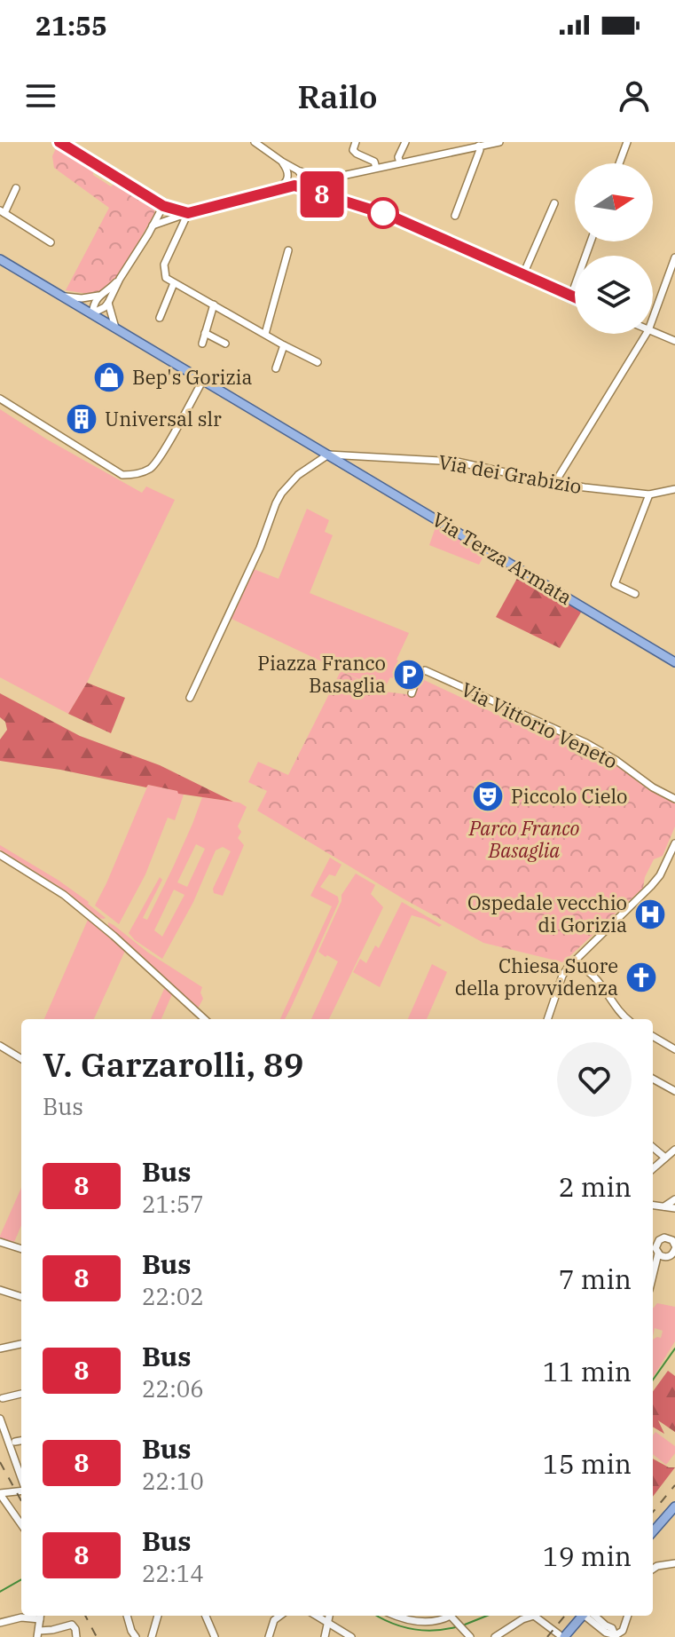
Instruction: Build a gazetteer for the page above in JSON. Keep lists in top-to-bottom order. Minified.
{"streets":{"main road":["Via Terza Armata"],"street":["Via dei Grabizio","Via Vittorio Veneto"]},"crossings":[["Via dei Grabizio","Via Terza Armata"]],"parks":["Parco Franco Basaglia"],"places":{"shop":["Bep's Gorizia"],"building":["Universal slr"],"parking":["Piazza Franco Basaglia"],"theatre":["Piccolo Cielo"],"hospital":["Ospedale vecchio di Gorizia"],"church":["Chiesa Suore della provvidenza"]},"lines":["bus line 8"],"north":"right","page":{"status":"21:55","header":"Railo","on_map":"8","heading":["V. Garzarolli, 89","Bus"],"list":[{"mark":"8","name":"Bus","note":"21:57","value":"2 min"},{"mark":"8","name":"Bus","note":"22:02","value":"7 min"},{"mark":"8","name":"Bus","note":"22:06","value":"11 min"},{"mark":"8","name":"Bus","note":"22:10","value":"15 min"},{"mark":"8","name":"Bus","note":"22:14","value":"19 min"}]}}
